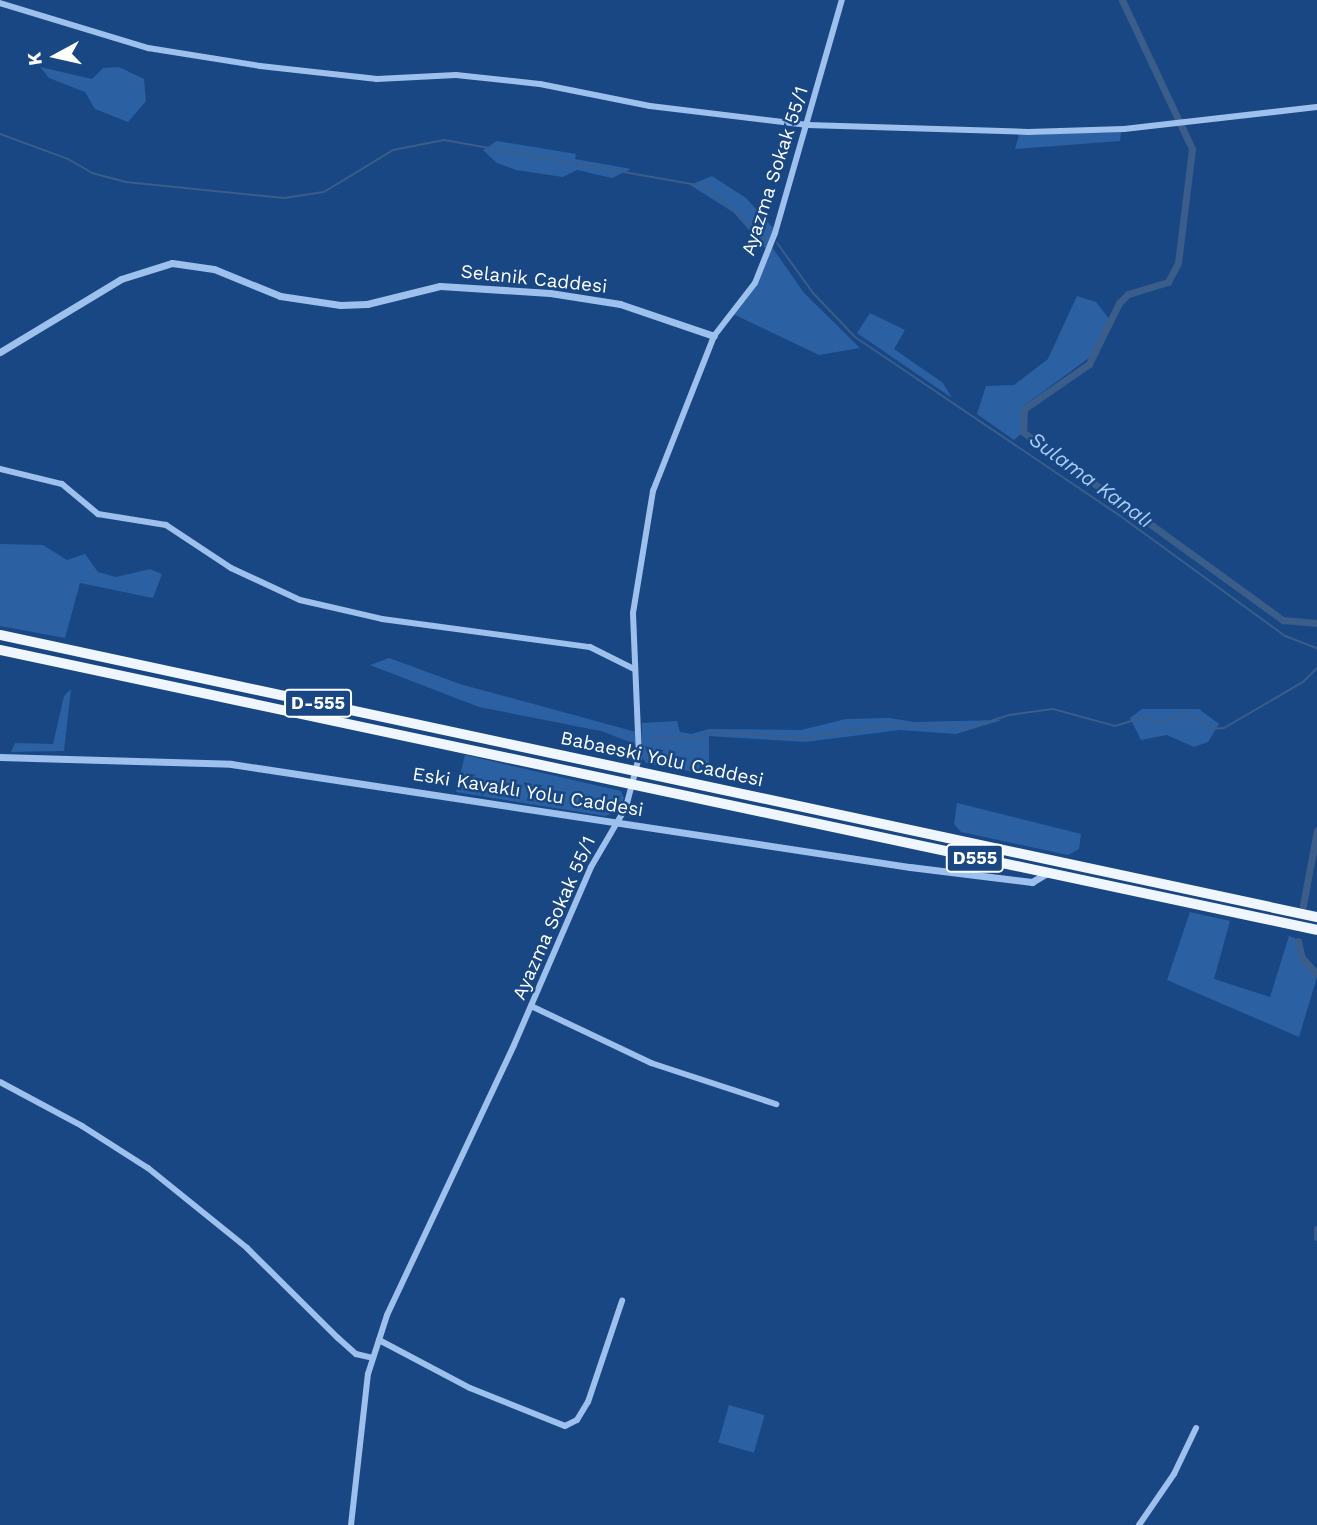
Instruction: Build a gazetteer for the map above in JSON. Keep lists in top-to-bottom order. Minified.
{"streets":{"highway":["D-555","Babaeski Yolu Caddesi","D555"],"street":["Ayazma Sokak 55/1","Selanik Caddesi","Eski Kavaklı Yolu Caddesi"]},"crossings":[["Ayazma Sokak 55/1","Selanik Caddesi"],["Ayazma Sokak 55/1","Babaeski Yolu Caddesi"],["Ayazma Sokak 55/1","Eski Kavaklı Yolu Caddesi"],["Babaeski Yolu Caddesi","Eski Kavaklı Yolu Caddesi"]],"water":["Sulama Kanalı"],"north":"left"}
